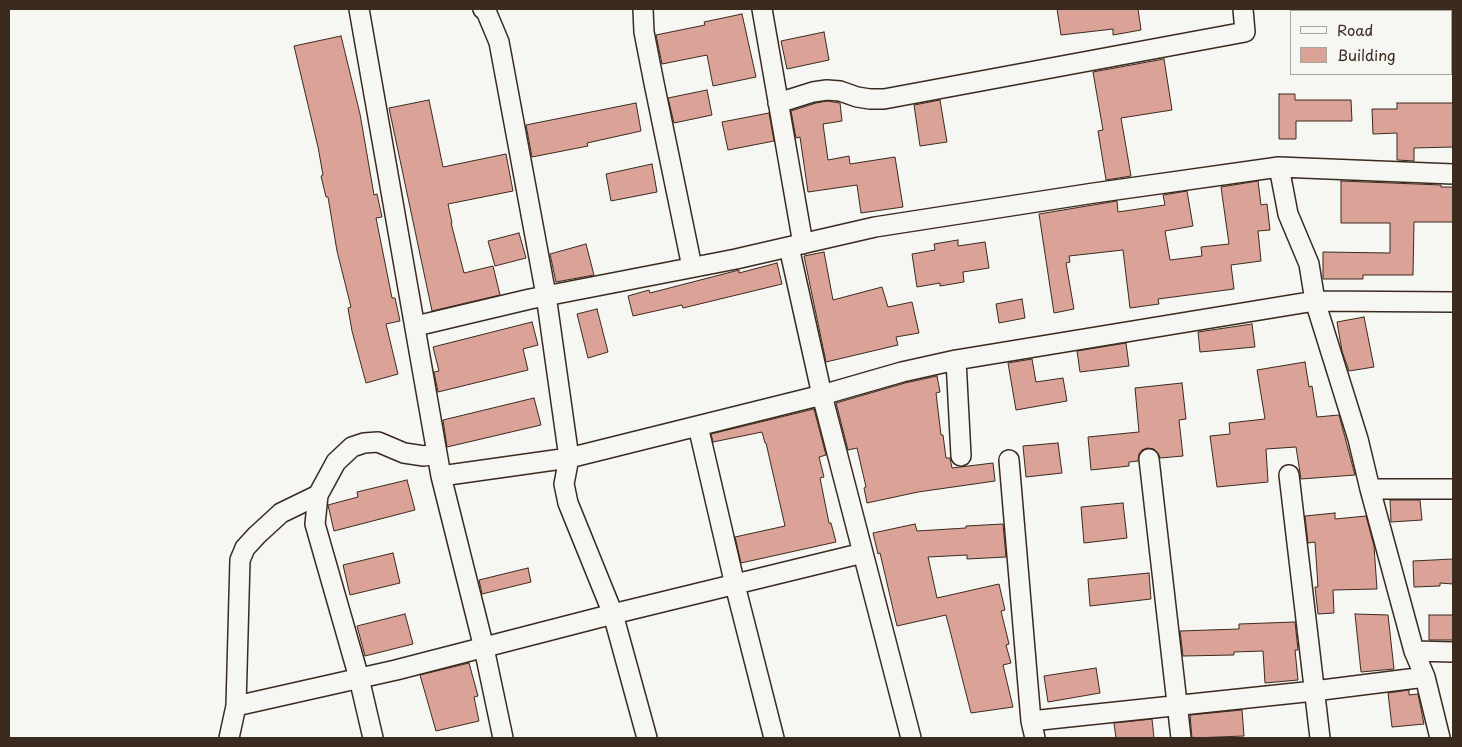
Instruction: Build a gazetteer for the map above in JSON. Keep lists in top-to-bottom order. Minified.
{"legend":["Road","Building"]}
